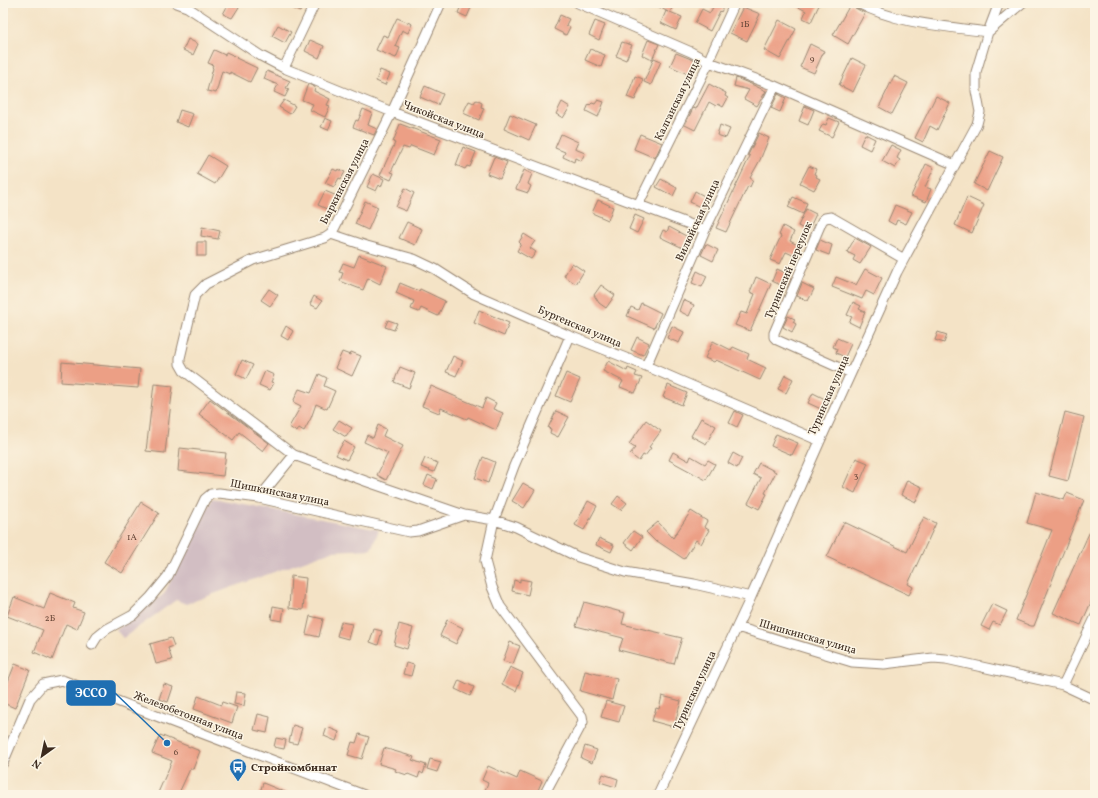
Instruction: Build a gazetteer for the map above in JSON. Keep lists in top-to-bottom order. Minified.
{"streets":{"street":["Калганская улица","Чикойская улица","Быркинская улица","Вилюйская улица","Туринский переулок","Бургенская улица","Туринская улица","Шишкинская улица","Железобетонная улица"]},"crossings":[["Калганская улица","Чикойская улица"],["Чикойская улица","Быркинская улица"],["Чикойская улица","Вилюйская улица"],["Быркинская улица","Бургенская улица"],["Быркинская улица","Шишкинская улица"],["Вилюйская улица","Бургенская улица"],["Туринский переулок","Туринская улица"],["Бургенская улица","Туринская улица"],["Туринская улица","Шишкинская улица"]],"places":{"other":["ЭССО"],"bus stop":["Стройкомбинат"]},"house_numbers":["1Б","9","3","1А","2Б","6"],"north":"bottom left"}
